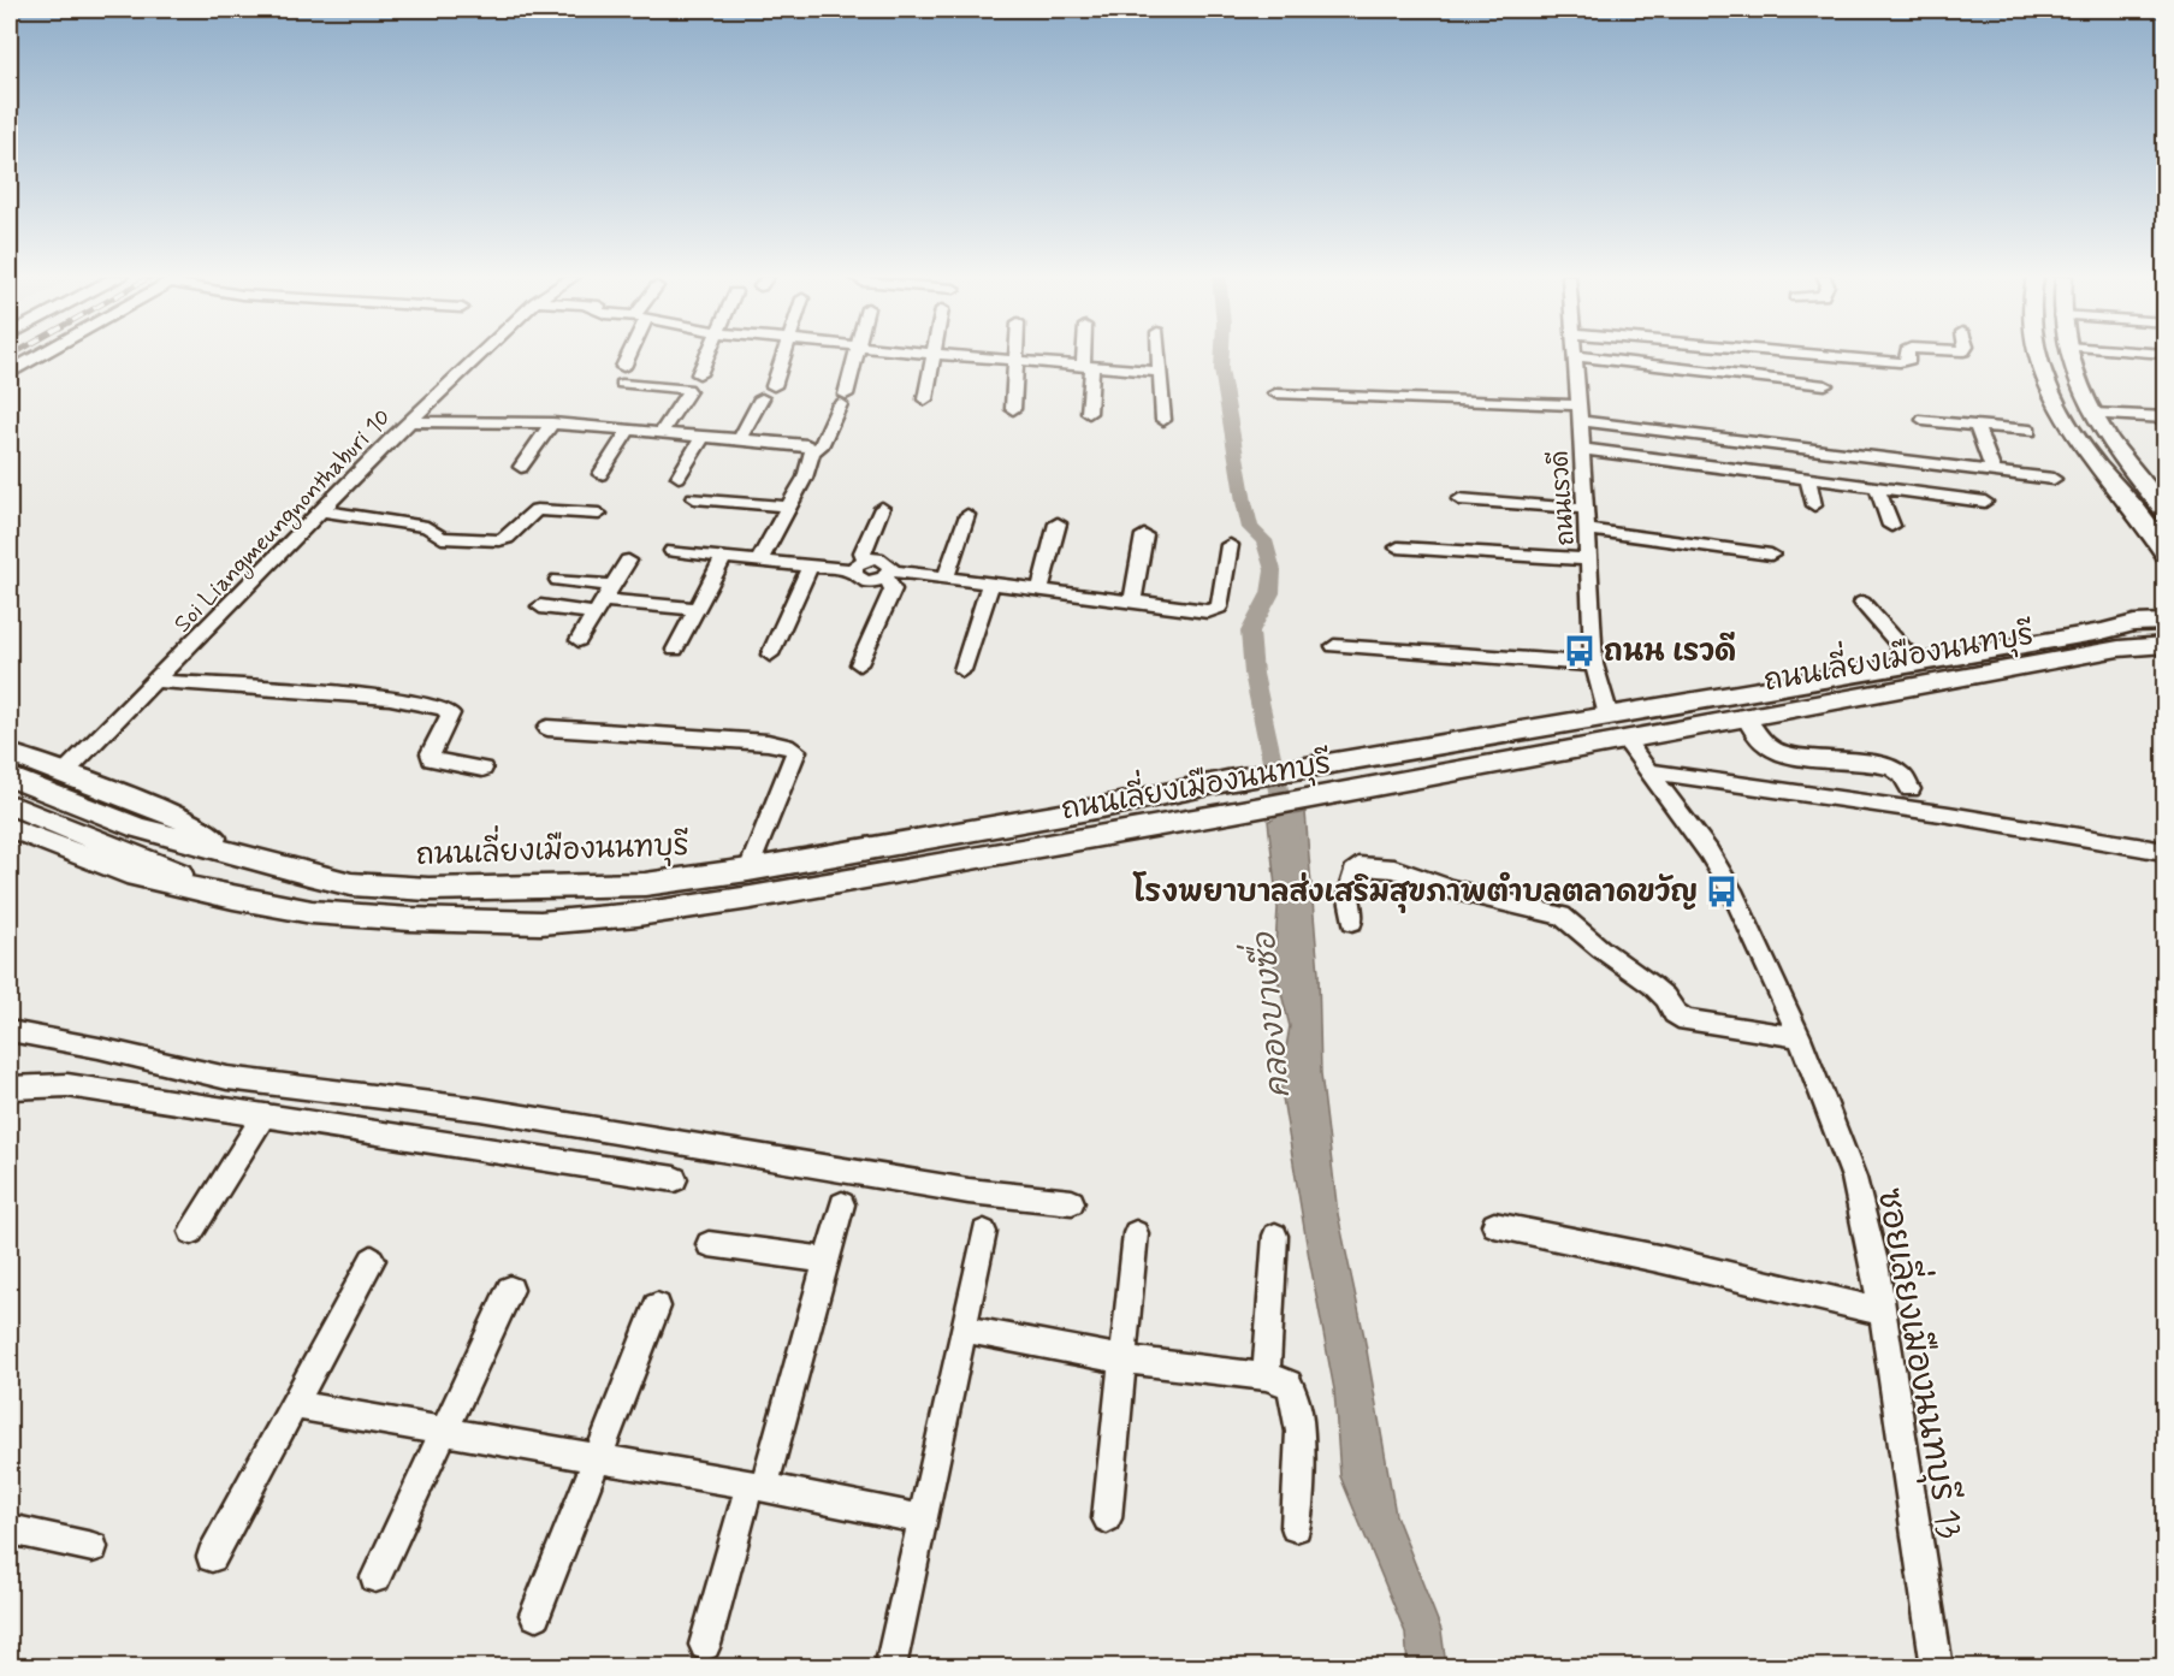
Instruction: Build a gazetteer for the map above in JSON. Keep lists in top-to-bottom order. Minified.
{"streets":{"main road":["ถนนเลี่ยงเมืองนนทบุรี"],"street":["ถนนเรวดี","Soi Liangmeungnonthaburi 10","ซอยเลี่ยงเมืองนนทบุรี 13"]},"crossings":[["ถนนเรวดี","ถนนเลี่ยงเมืองนนทบุรี"],["ถนนเลี่ยงเมืองนนทบุรี","ซอยเลี่ยงเมืองนนทบุรี 13"]],"water":["คลองบางซื่อ"],"places":{"bus stop":["ถนน เรวดี","โรงพยาบาลส่งเสริมสุขภาพตำบลตลาดขวัญ"]}}
